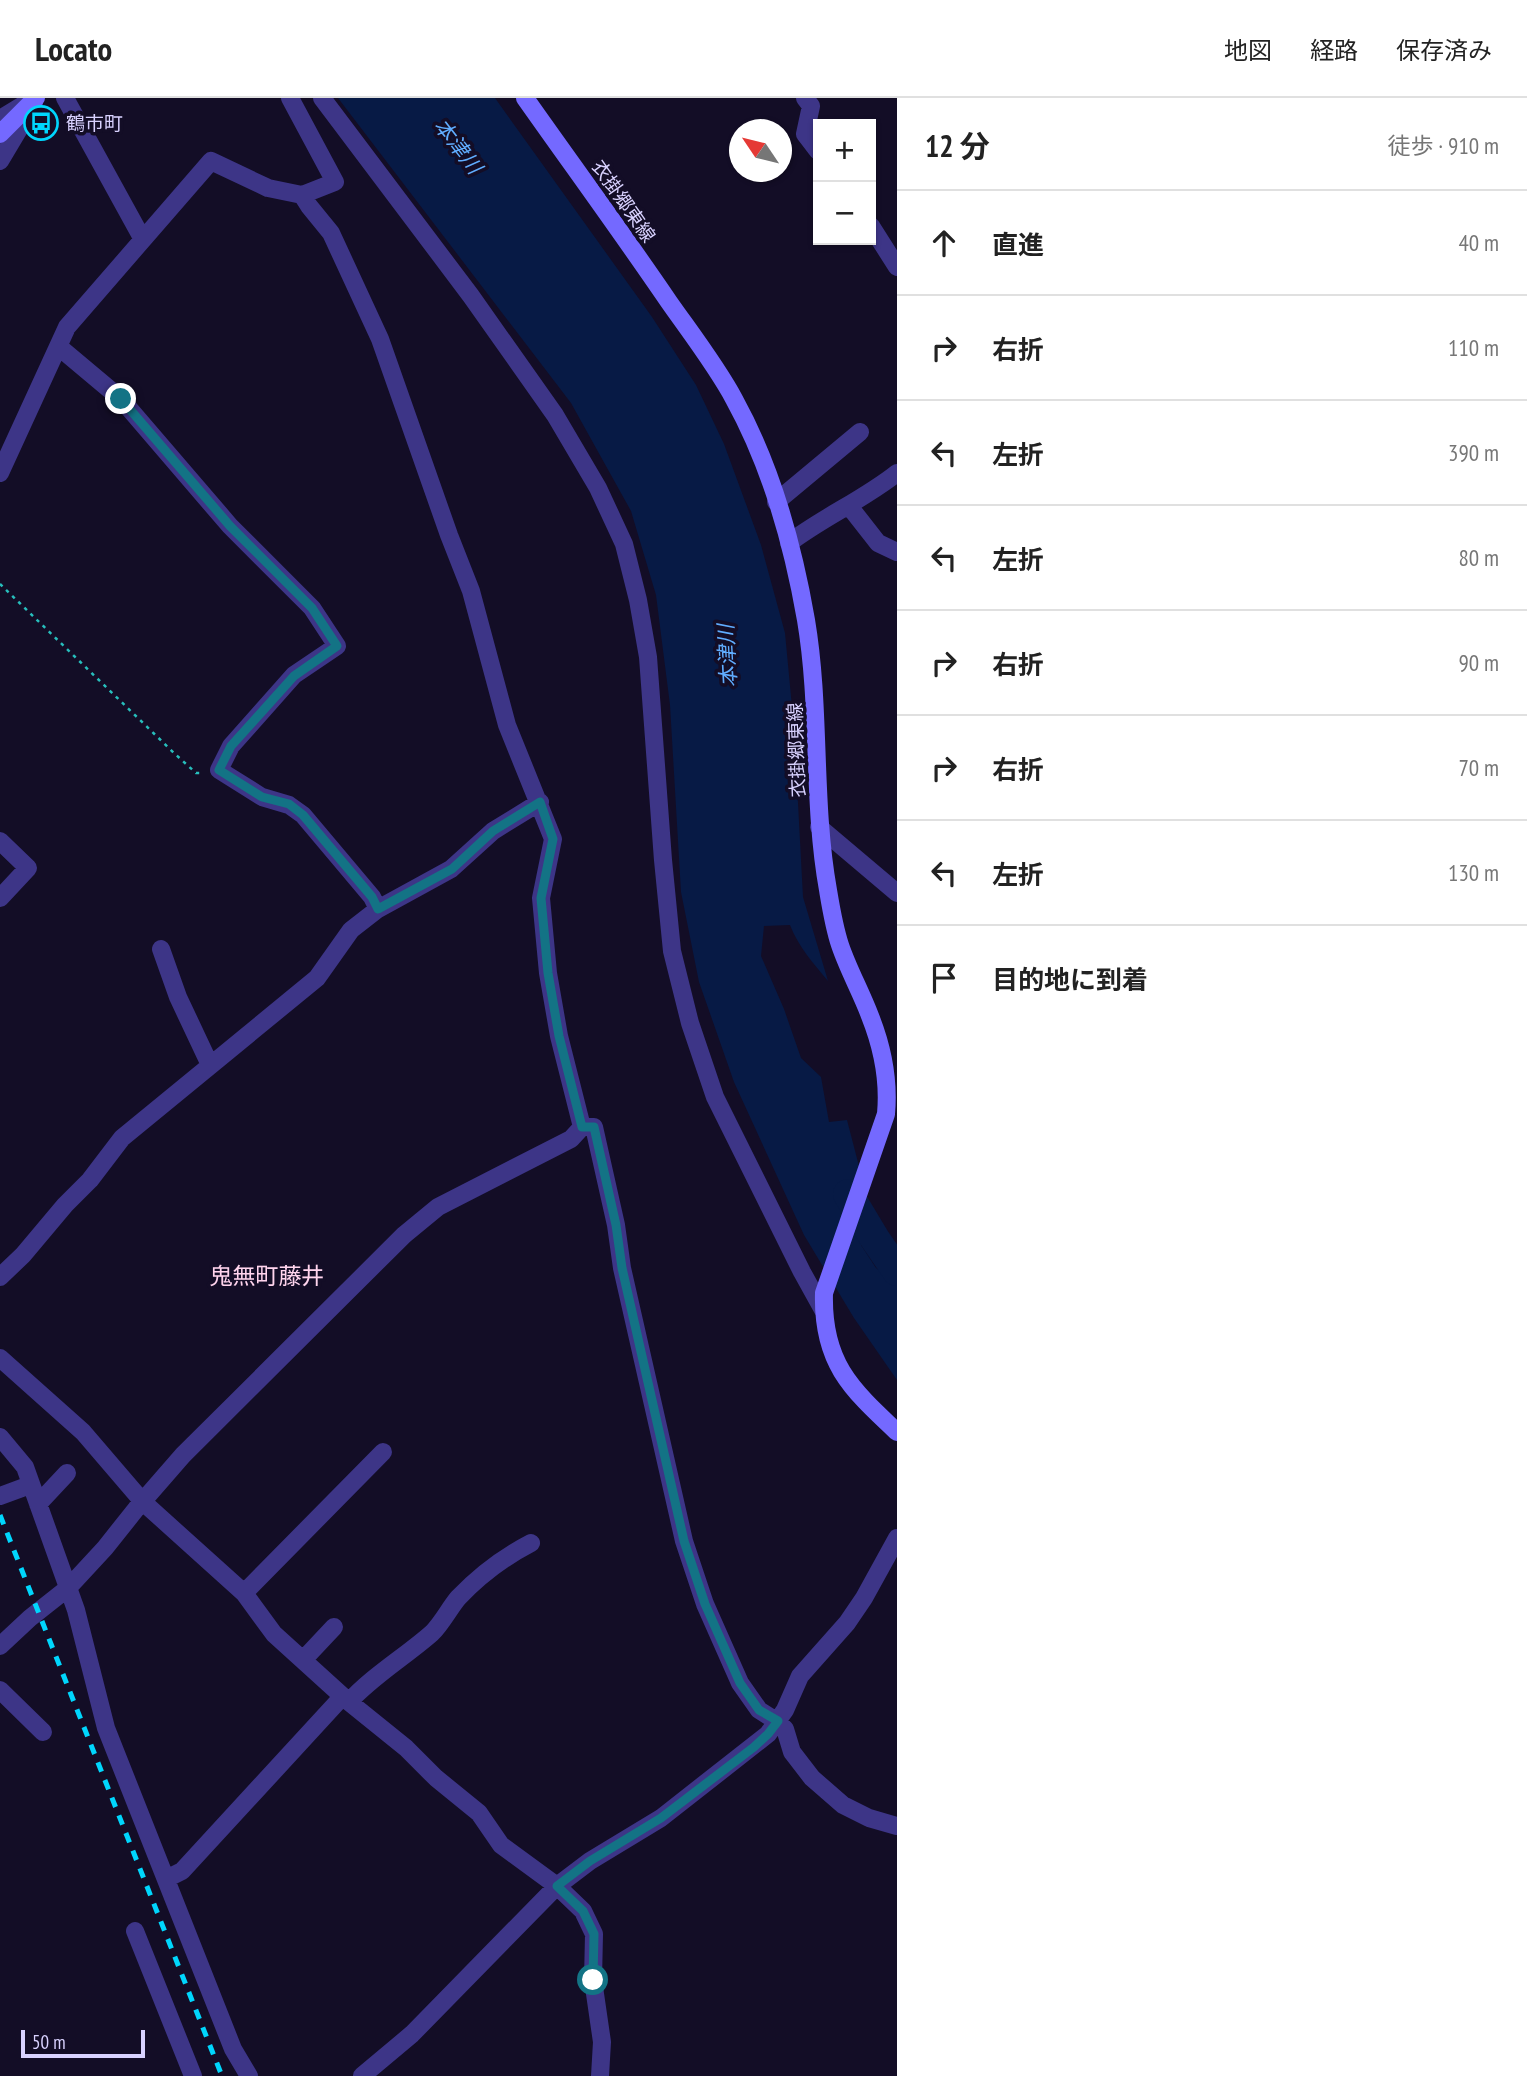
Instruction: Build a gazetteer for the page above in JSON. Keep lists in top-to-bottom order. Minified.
{"streets":{"main road":["衣掛郷東線"]},"districts":["鬼無町藤井"],"water":["本津川"],"places":{"bus stop":["鶴市町"]},"scale_bar":"50 m","north":"top left","page":{"header":"Locato","nav":["地図","経路","保存済み"],"heading":["12 分","徒歩 · 910 m"],"map_buttons":["+","−"],"list":[["直進","40 m"],["右折","110 m"],["左折","390 m"],["左折","80 m"],["右折","90 m"],["右折","70 m"],["左折","130 m"],"目的地に到着"],"scale":"50 m"}}
